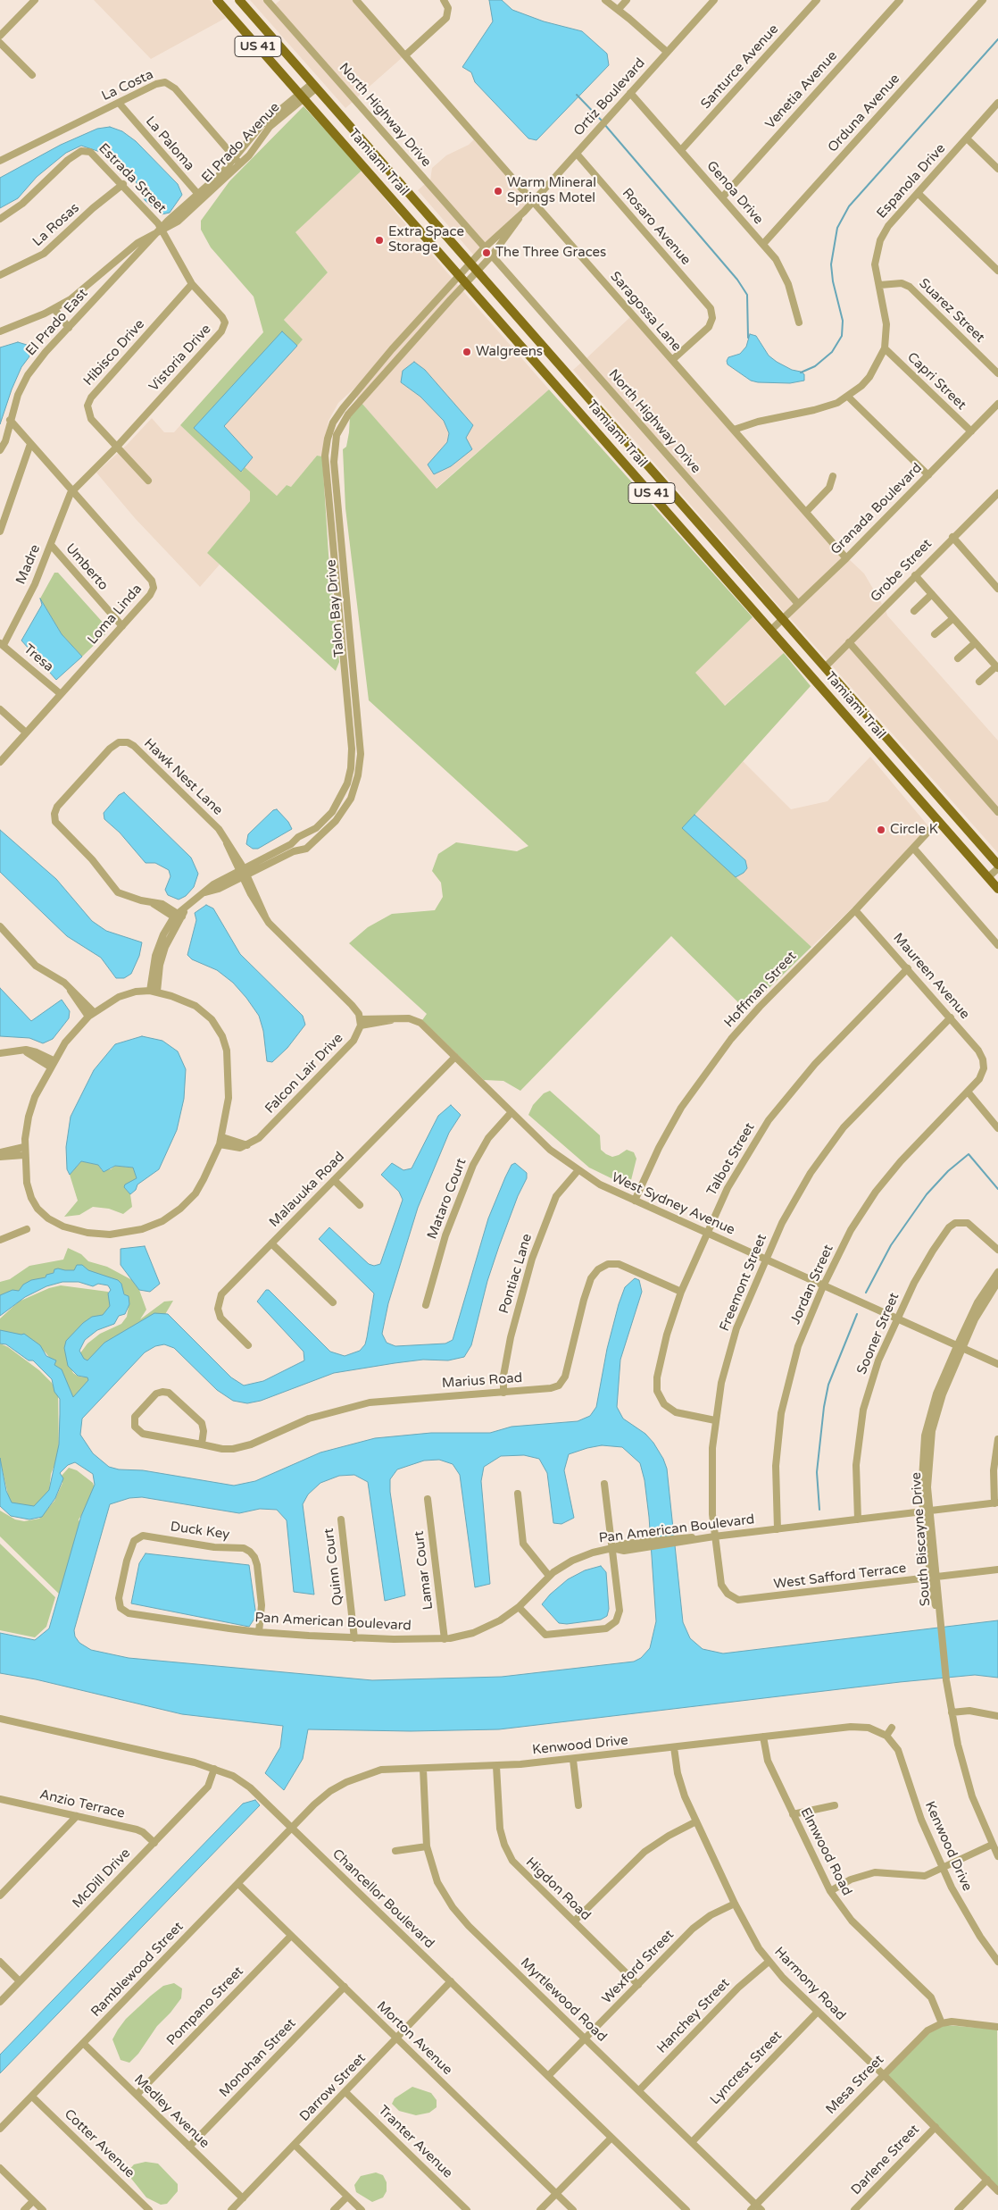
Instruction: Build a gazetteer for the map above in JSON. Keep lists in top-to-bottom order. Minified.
{"streets":{"main road":["US 41","Tamiami Trail"],"street":["Santurce Avenue","La Costa","Venetia Avenue","Ortiz Boulevard","Orduna Avenue","North Highway Drive","El Prado Avenue","La Paloma","Estrada Street","Espanola Drive","Genoa Drive","La Rosas","Rosaro Avenue","Suarez Street","Saragossa Lane","El Prado East","Hibisco Drive","Vistoria Drive","Capri Street","Granada Boulevard","Madre","Umberto","Grobe Street","Talon Bay Drive","Loma Linda","Tresa","Hawk Nest Lane","Maureen Avenue","Hoffman Street","Falcon Lair Drive","Talbot Street","Malauuka Road","Mataro Court","West Sydney Avenue","Pontiac Lane","Freemont Street","Jordan Street","Sooner Street","Marius Road","Pan American Boulevard","Duck Key","South Biscayne Drive","Quinn Court","Lamar Court","West Safford Terrace","Kenwood Drive","Anzio Terrace","Elmwood Road","McDill Drive","Higdon Road","Chancellor Boulevard","Wexford Street","Ramblewood Street","Harmony Road","Myrtlewood Road","Pompano Street","Hanchey Street","Morton Avenue","Monohan Street","Lyncrest Street","Mesa Street","Darrow Street","Medley Avenue","Tranter Avenue","Cotter Avenue","Darlene Street"]},"crossings":[["US 41","El Prado Avenue"],["US 41","Tamiami Trail"],["Santurce Avenue","Genoa Drive"],["La Costa","El Prado Avenue"],["La Costa","La Paloma"],["Venetia Avenue","Genoa Drive"],["Ortiz Boulevard","North Highway Drive"],["Ortiz Boulevard","Tamiami Trail"],["Ortiz Boulevard","Genoa Drive"],["Ortiz Boulevard","Rosaro Avenue"],["Ortiz Boulevard","Saragossa Lane"],["Ortiz Boulevard","Talon Bay Drive"],["Orduna Avenue","Genoa Drive"],["North Highway Drive","Granada Boulevard"],["El Prado Avenue","La Paloma"],["El Prado Avenue","Tamiami Trail"],["El Prado Avenue","Estrada Street"],["El Prado Avenue","El Prado East"],["El Prado Avenue","Vistoria Drive"],["Tamiami Trail","Granada Boulevard"],["Tamiami Trail","Grobe Street"],["Tamiami Trail","Talon Bay Drive"],["Tamiami Trail","Hoffman Street"],["Estrada Street","La Rosas"],["Estrada Street","El Prado East"],["Estrada Street","Vistoria Drive"],["Espanola Drive","Suarez Street"],["Espanola Drive","Saragossa Lane"],["Espanola Drive","Capri Street"],["Rosaro Avenue","Saragossa Lane"],["Saragossa Lane","Granada Boulevard"],["El Prado East","Vistoria Drive"],["El Prado East","Loma Linda"],["Hibisco Drive","Vistoria Drive"],["Vistoria Drive","Madre"],["Vistoria Drive","Loma Linda"],["Capri Street","Granada Boulevard"],["Madre","Umberto"],["Madre","Loma Linda"],["Madre","Tresa"],["Umberto","Loma Linda"],["Talon Bay Drive","Hawk Nest Lane"],["Loma Linda","Tresa"],["Maureen Avenue","Hoffman Street"],["Maureen Avenue","Talbot Street"],["Maureen Avenue","Freemont Street"],["Maureen Avenue","Jordan Street"],["Hoffman Street","West Sydney Avenue"],["Falcon Lair Drive","West Sydney Avenue"],["Talbot Street","West Sydney Avenue"],["Talbot Street","Freemont Street"],["Talbot Street","Marius Road"],["Malauuka Road","West Sydney Avenue"],["Mataro Court","West Sydney Avenue"],["West Sydney Avenue","Pontiac Lane"],["West Sydney Avenue","Freemont Street"],["West Sydney Avenue","Jordan Street"],["West Sydney Avenue","Sooner Street"],["West Sydney Avenue","South Biscayne Drive"],["Pontiac Lane","Marius Road"],["Freemont Street","Pan American Boulevard"],["Freemont Street","West Safford Terrace"],["Jordan Street","Pan American Boulevard"],["Sooner Street","Pan American Boulevard"],["Pan American Boulevard","Duck Key"],["Pan American Boulevard","South Biscayne Drive"],["Pan American Boulevard","Quinn Court"],["Pan American Boulevard","Lamar Court"],["South Biscayne Drive","West Safford Terrace"],["Kenwood Drive","Elmwood Road"],["Kenwood Drive","Higdon Road"],["Kenwood Drive","Chancellor Boulevard"],["Kenwood Drive","Ramblewood Street"],["Kenwood Drive","Harmony Road"],["Kenwood Drive","Myrtlewood Road"],["Anzio Terrace","McDill Drive"],["Elmwood Road","Mesa Street"],["McDill Drive","Chancellor Boulevard"],["Higdon Road","Wexford Street"],["Chancellor Boulevard","Wexford Street"],["Chancellor Boulevard","Ramblewood Street"],["Chancellor Boulevard","Darrow Street"],["Wexford Street","Harmony Road"],["Wexford Street","Myrtlewood Road"],["Ramblewood Street","Morton Avenue"],["Ramblewood Street","Medley Avenue"],["Ramblewood Street","Cotter Avenue"],["Harmony Road","Hanchey Street"],["Harmony Road","Lyncrest Street"],["Harmony Road","Mesa Street"],["Harmony Road","Darlene Street"],["Myrtlewood Road","Hanchey Street"],["Myrtlewood Road","Lyncrest Street"],["Myrtlewood Road","Mesa Street"],["Pompano Street","Morton Avenue"],["Pompano Street","Medley Avenue"],["Morton Avenue","Monohan Street"],["Morton Avenue","Darrow Street"],["Monohan Street","Medley Avenue"],["Darrow Street","Medley Avenue"],["Darrow Street","Tranter Avenue"]],"places":["Warm Mineral Springs Motel","Extra Space Storage","The Three Graces","Walgreens","Circle K"]}
